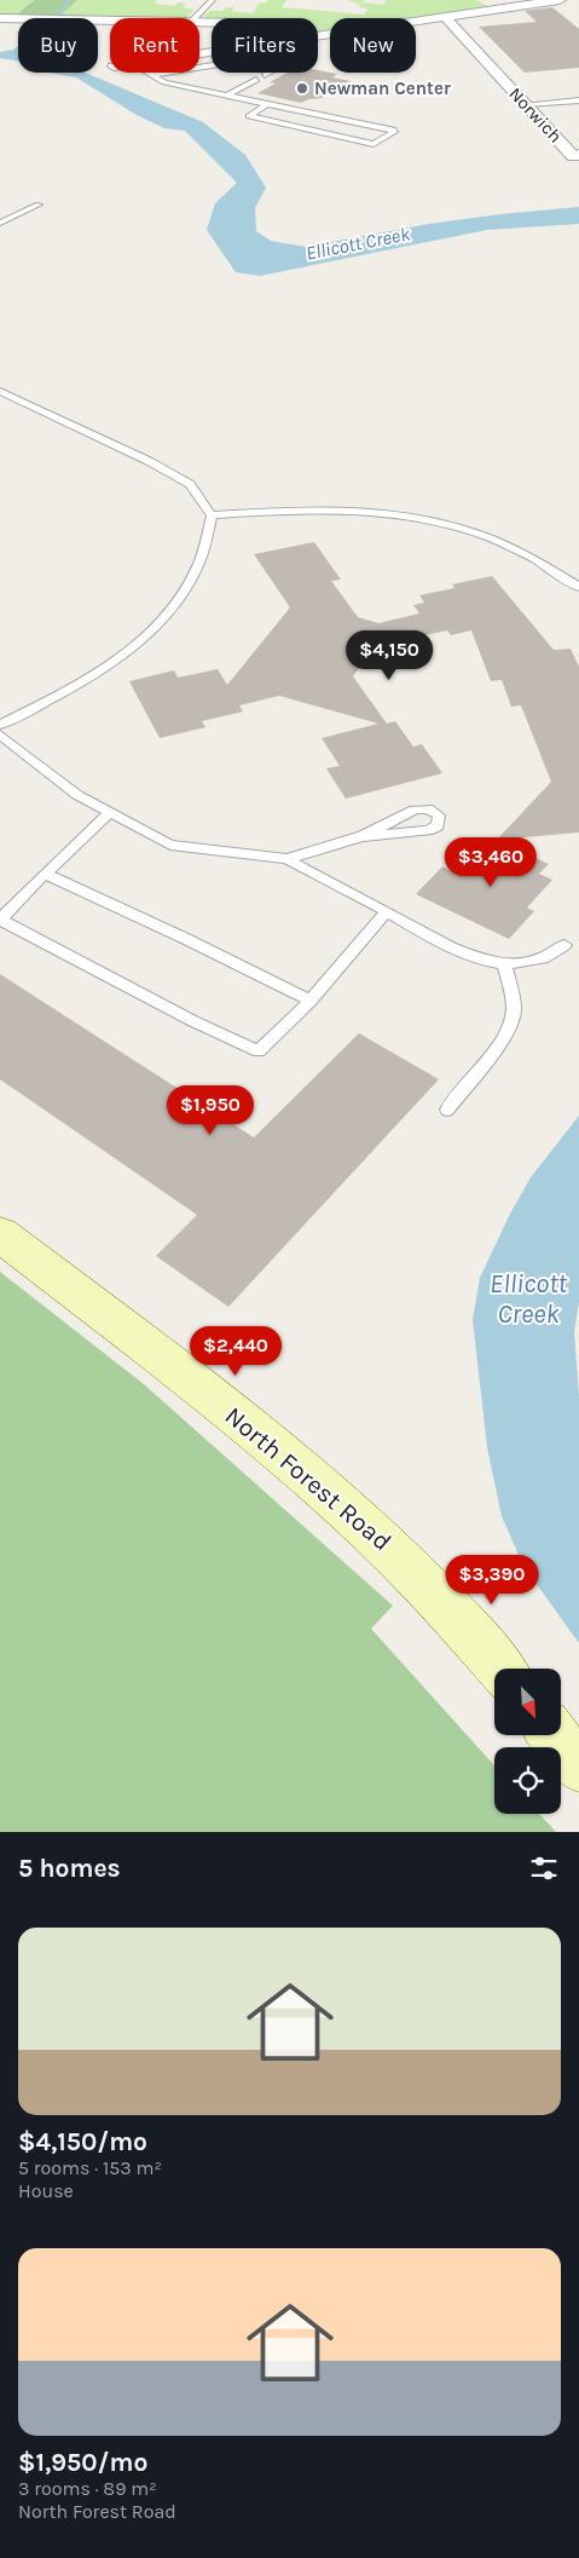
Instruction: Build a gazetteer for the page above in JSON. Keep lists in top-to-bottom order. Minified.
{"streets":{"street":["Norwich","North Forest Road"]},"water":["Ellicott Creek"],"places":["Newman Center"],"north":"bottom right","page":{"chip":["Buy","Rent","Filters","New"],"price":["$4,150","$3,460","$1,950","$2,440","$3,390"],"heading":"5 homes","list":[{"name":"$4,150/mo","note":"5 rooms · 153 m² · House"},{"name":"$1,950/mo","note":"3 rooms · 89 m² · North Forest Road"}]}}
